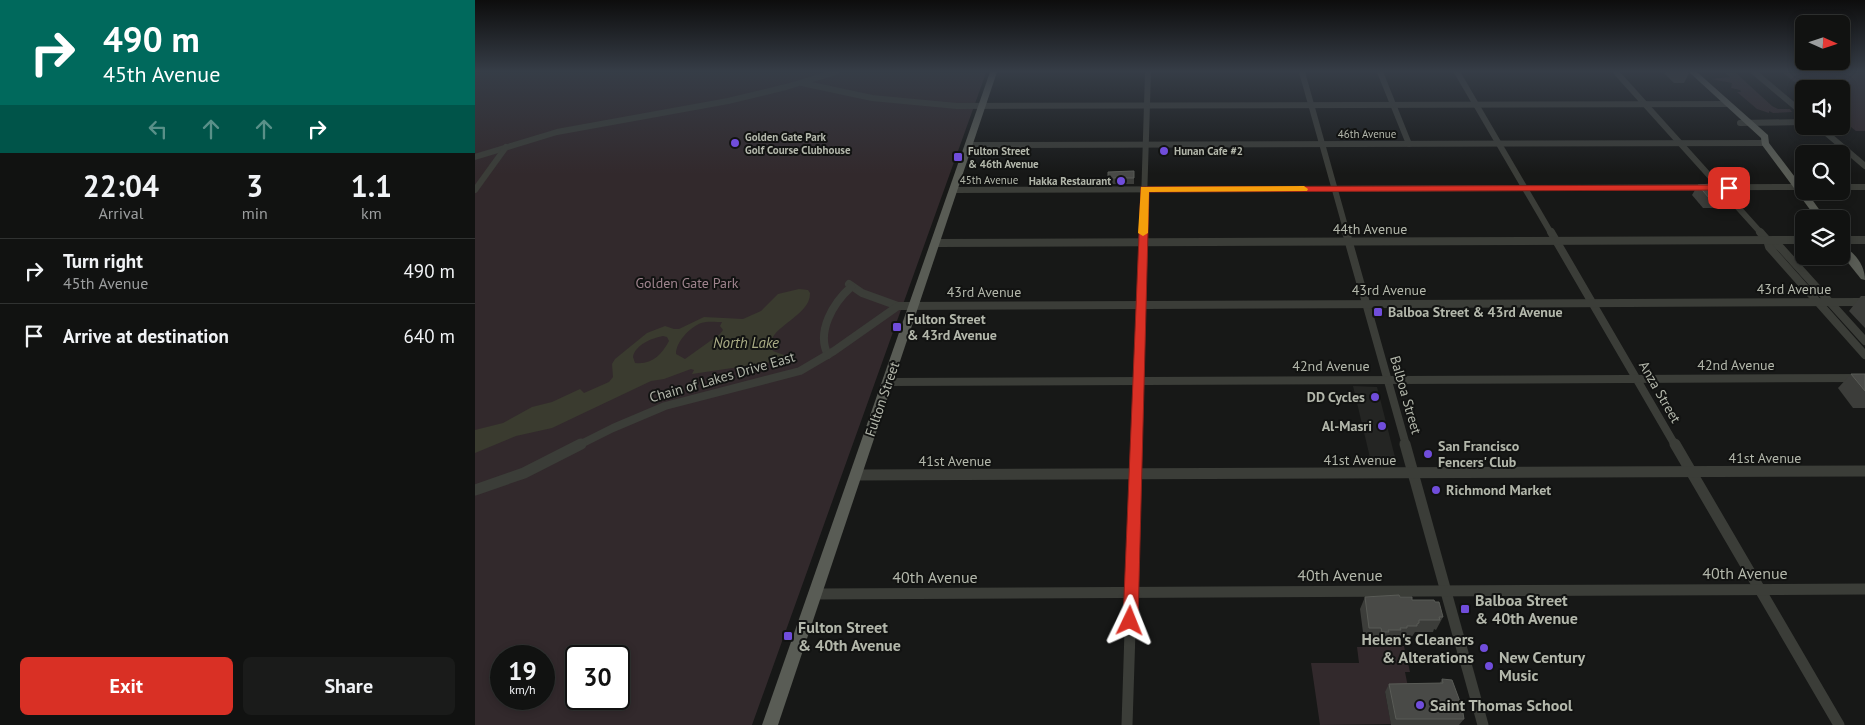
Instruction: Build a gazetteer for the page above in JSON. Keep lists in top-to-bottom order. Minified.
{"streets":{"main road":["Fulton Street"],"street":["46th Avenue","45th Avenue","44th Avenue","43rd Avenue","42nd Avenue","Chain of Lakes Drive East","Anza Street","Balboa Street","41st Avenue","40th Avenue"]},"crossings":[["46th Avenue","Anza Street"],["46th Avenue","Balboa Street"],["46th Avenue","Fulton Street"],["45th Avenue","Anza Street"],["45th Avenue","Balboa Street"],["45th Avenue","Fulton Street"],["44th Avenue","Anza Street"],["44th Avenue","Balboa Street"],["44th Avenue","Fulton Street"],["43rd Avenue","Anza Street"],["43rd Avenue","Balboa Street"],["43rd Avenue","Fulton Street"],["42nd Avenue","Anza Street"],["42nd Avenue","Balboa Street"],["42nd Avenue","Fulton Street"],["Anza Street","41st Avenue"],["Anza Street","40th Avenue"],["Balboa Street","41st Avenue"],["Balboa Street","40th Avenue"],["Fulton Street","41st Avenue"],["Fulton Street","40th Avenue"]],"water":["North Lake"],"parks":["Golden Gate Park"],"places":{"other":["Golden Gate Park Golf Course Clubhouse","Hunan Cafe #2","Hakka Restaurant","DD Cycles","Al-Masri","San Francisco Fencers' Club","Richmond Market","Helen's Cleaners & Alterations","New Century Music","Saint Thomas School"],"transit":["Fulton Street & 46th Avenue","Balboa Street & 43rd Avenue","Fulton Street & 43rd Avenue","Balboa Street & 40th Avenue","Fulton Street & 40th Avenue"]},"north":"right","page":{"turn":["490 m","45th Avenue"],"eta":["22:04","Arrival","3","min","1.1","km"],"list":[{"name":"Turn right","note":"45th Avenue","value":"490 m"},{"name":"Arrive at destination","value":"640 m"}],"speed":"19 km/h","limit":"30","buttons":["Exit","Share"]}}
